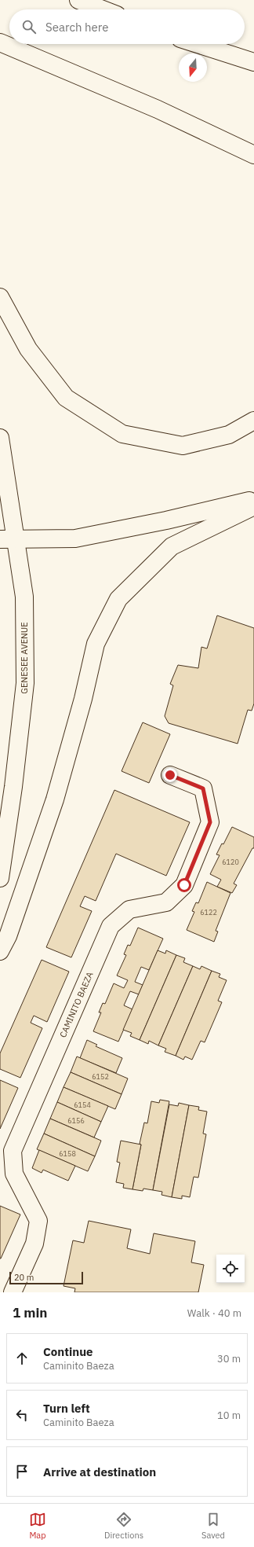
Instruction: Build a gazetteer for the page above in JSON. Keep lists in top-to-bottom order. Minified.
{"streets":{"main road":["GENESEE AVENUE","CAMINITO BAEZA"]},"house_numbers":["6120","6122","6152","6154","6156","6158"],"scale_bar":"20 m","north":"bottom","page":{"search":"Search here","scale":"20 m","heading":["1 min","Walk · 40 m"],"list":[["Continue","Caminito Baeza","30 m"],["Turn left","Caminito Baeza","10 m"],"Arrive at destination"],"nav":["Map","Directions","Saved"]}}
